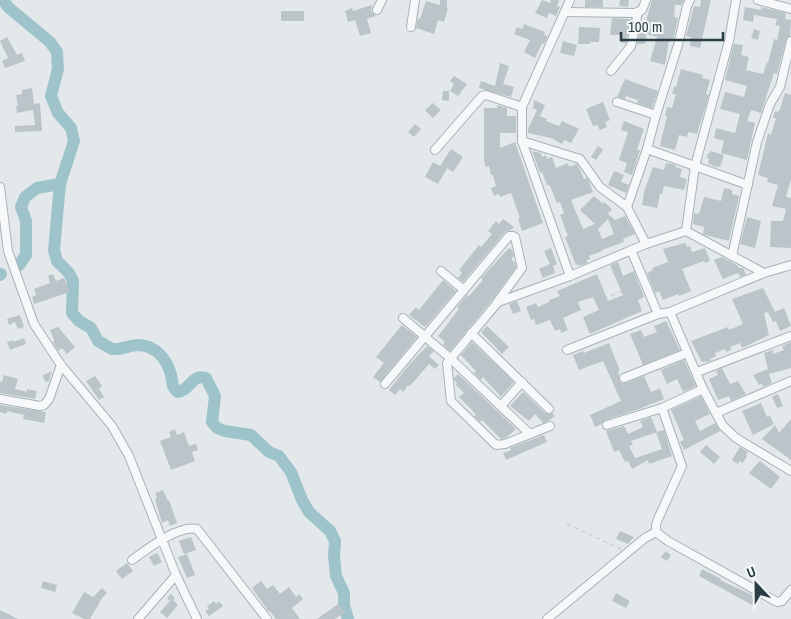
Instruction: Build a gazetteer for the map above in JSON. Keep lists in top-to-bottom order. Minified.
{"scale_bar":"100 m","north":"top"}
